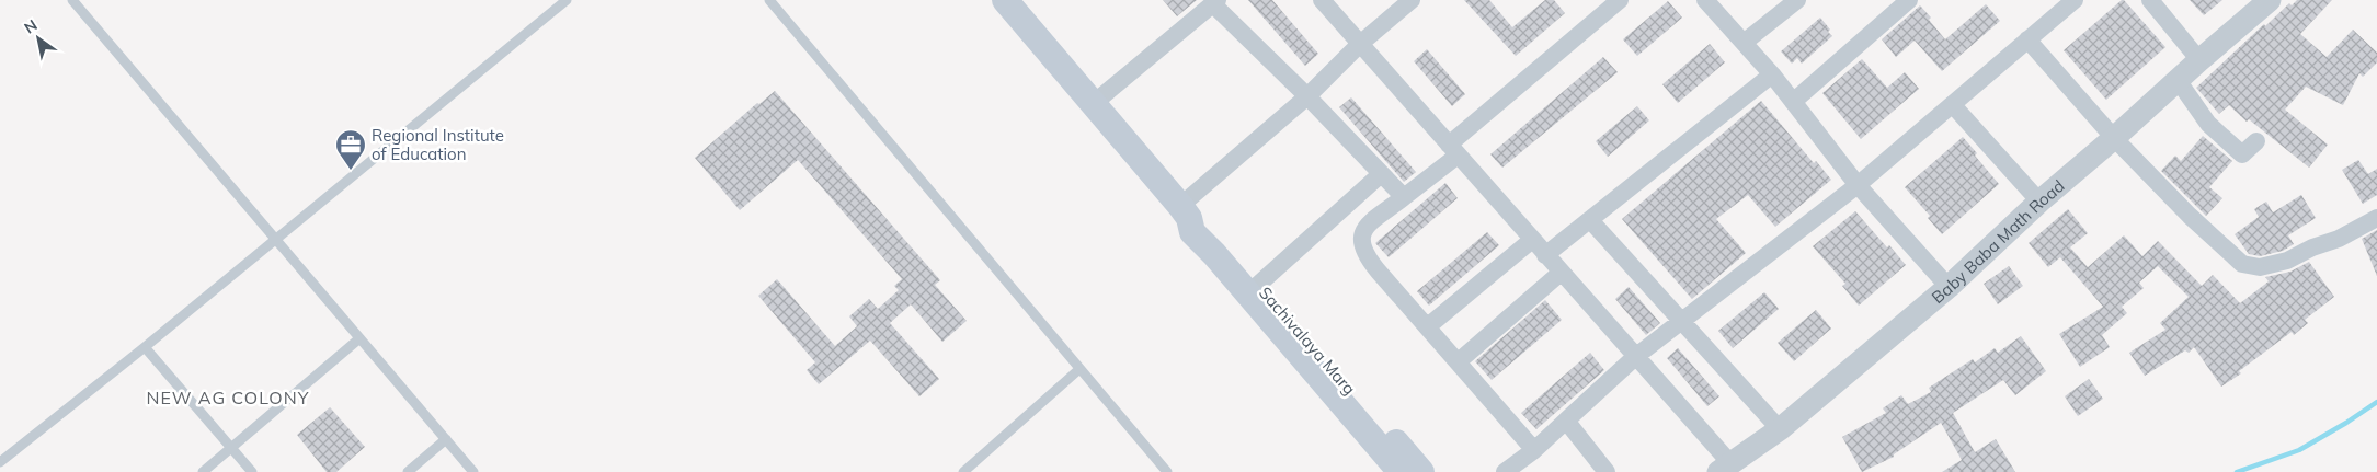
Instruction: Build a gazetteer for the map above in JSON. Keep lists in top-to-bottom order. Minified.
{"streets":{"main road":["Sachivalaya Marg"],"street":["Baby Baba Math Road"]},"districts":["NEW AG COLONY"],"places":{"office":["Regional Institute of Education"]},"north":"top left"}
